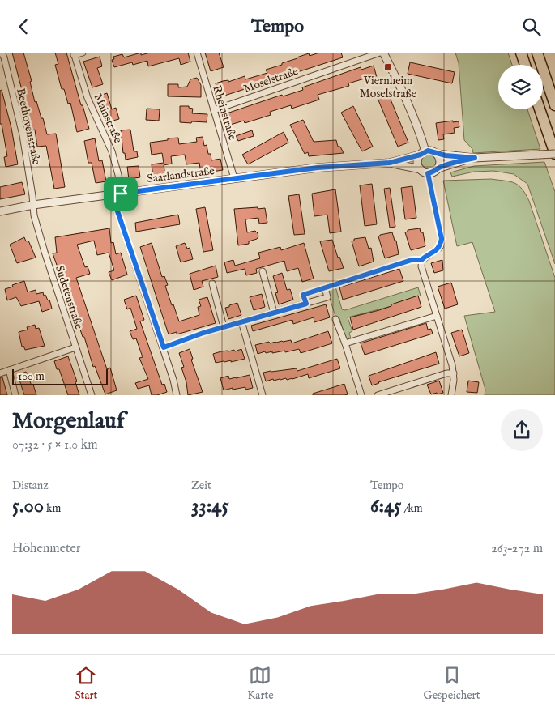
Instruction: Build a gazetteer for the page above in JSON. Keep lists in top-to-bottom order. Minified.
{"streets":{"street":["Moselstraße","Rheinstraße","Mainstraße","Beethovenstraße","Saarlandstraße","Sudetenstraße"]},"crossings":[["Moselstraße","Rheinstraße"],["Rheinstraße","Saarlandstraße"],["Mainstraße","Saarlandstraße"],["Beethovenstraße","Saarlandstraße"],["Beethovenstraße","Sudetenstraße"],["Saarlandstraße","Sudetenstraße"]],"places":{"transit":["Viernheim Moselstraße"]},"scale_bar":"100 m","page":{"header":"Tempo","scale":"100 m","heading":["Morgenlauf","07:32 · 5 × 1.0 km"],"stats":[["Distanz","5.00 km"],["Zeit","33:45"],["Tempo","6:45 /km"]],"chart":["Höhenmeter","263–272 m"],"tabs":["Start","Karte","Gespeichert"]}}
